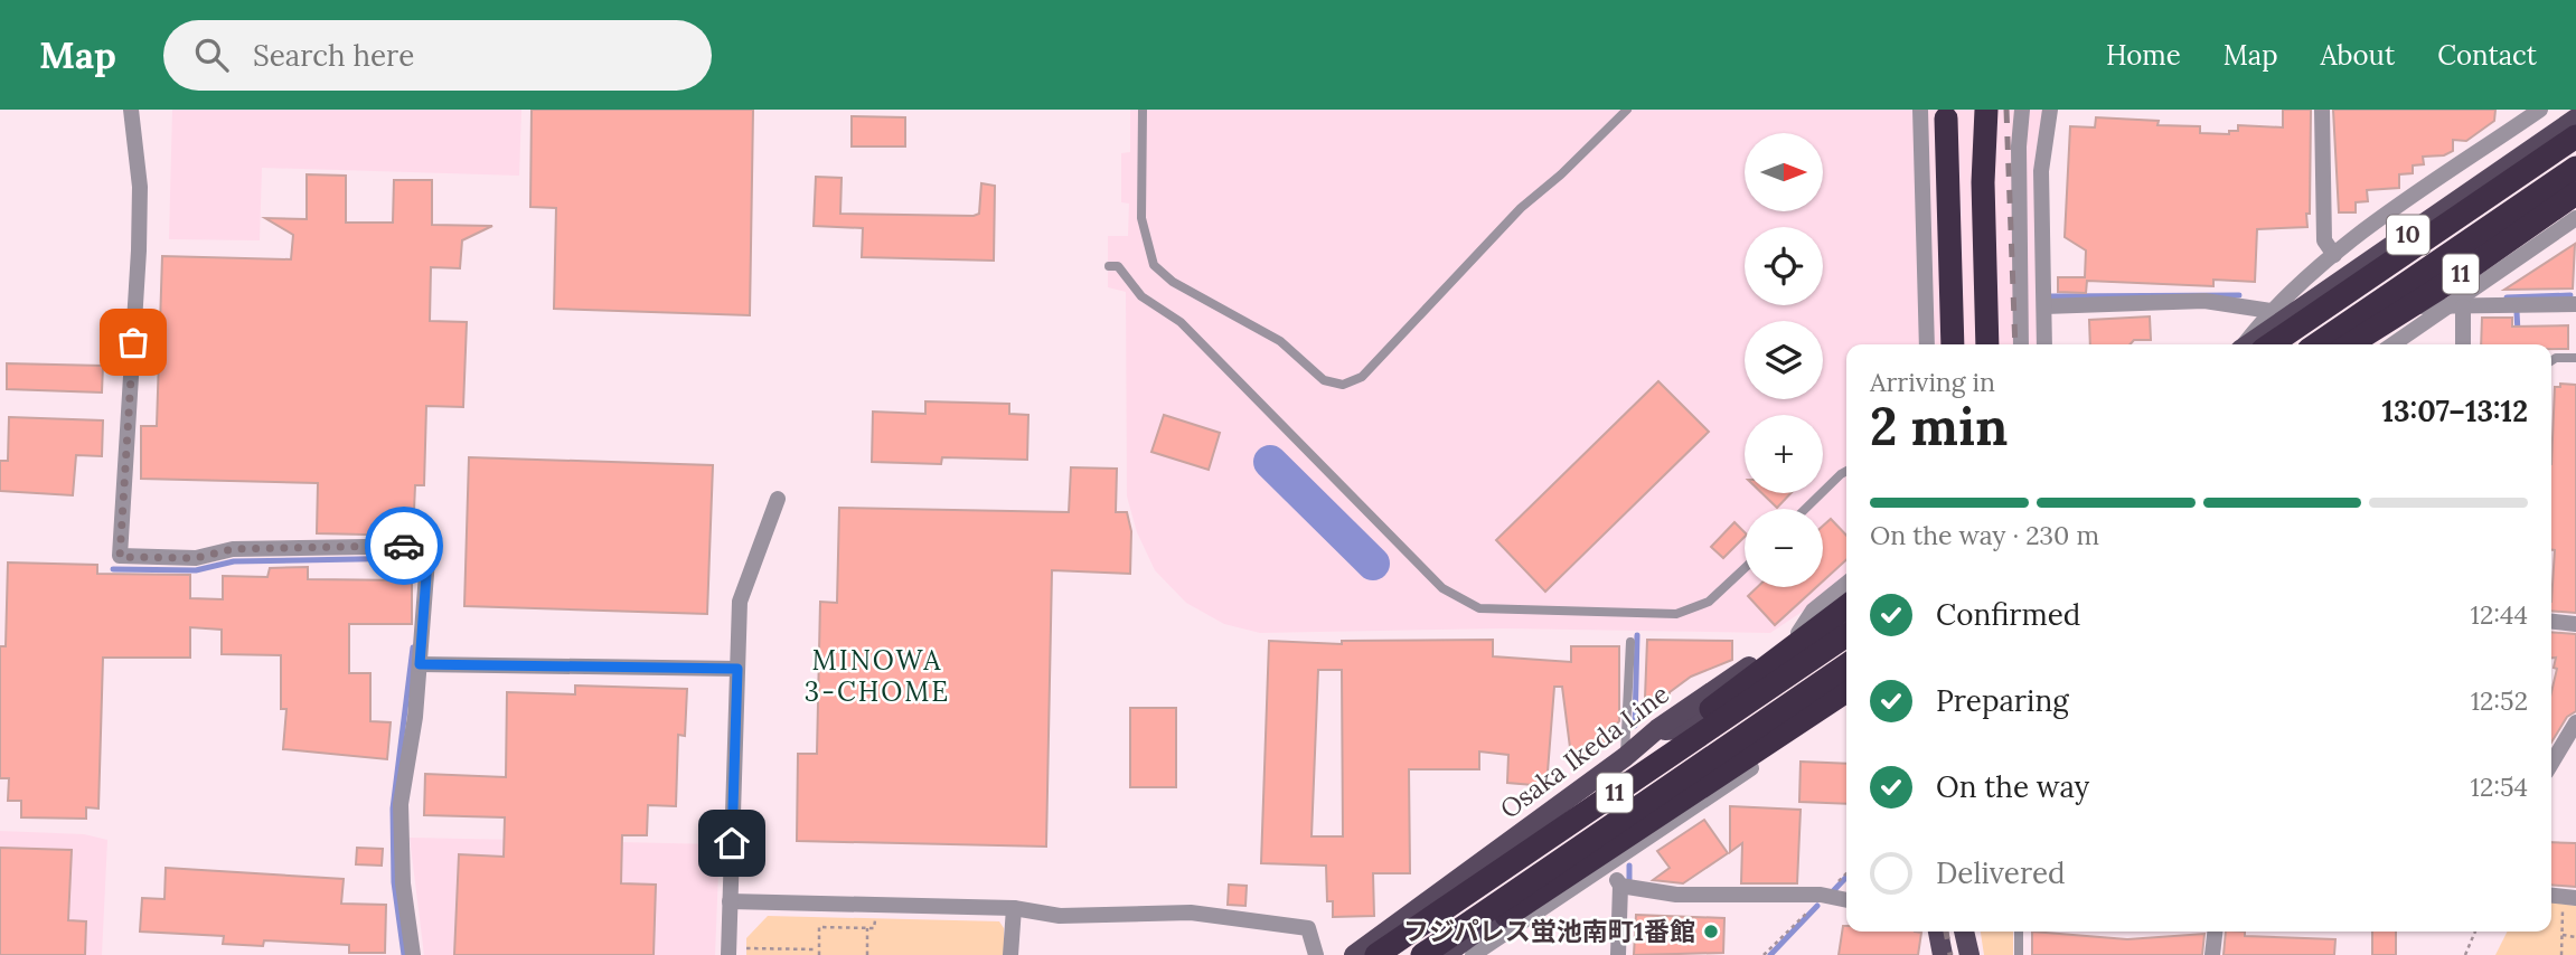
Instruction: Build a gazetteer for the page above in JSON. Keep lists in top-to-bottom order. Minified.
{"streets":{"highway":["11"],"main road":["10","Osaka Ikeda Line"]},"districts":["MINOWA 3-CHOME"],"places":["フジパレス蛍池南町1番館"],"north":"right","page":{"header":"Map","search":"Search here","nav":["Home","Map","About","Contact"],"map_buttons":["+","−"],"heading":["2 min","Arriving in","13:07–13:12"],"bar":"On the way · 230 m","list":[["Confirmed","12:44"],["Preparing","12:52"],["On the way","12:54"],"Delivered"]}}
